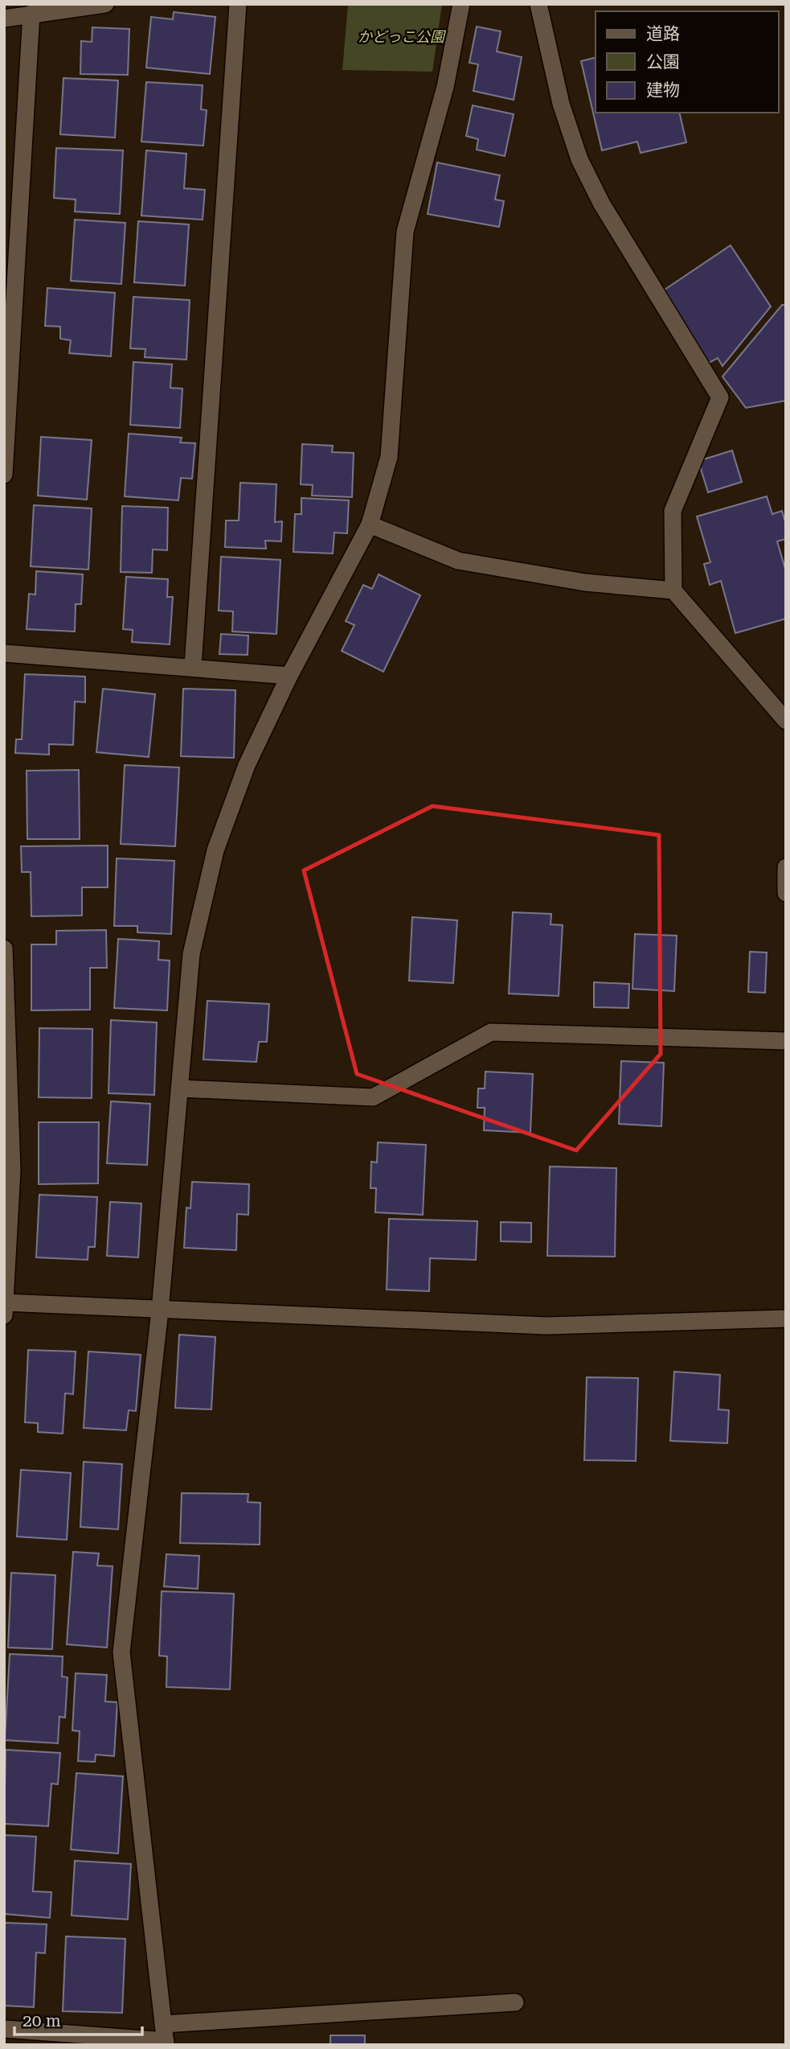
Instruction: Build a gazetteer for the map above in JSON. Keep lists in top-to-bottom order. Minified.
{"parks":["かどっこ公園"],"legend":["道路","公園","建物"],"scale_bar":"20 m"}
